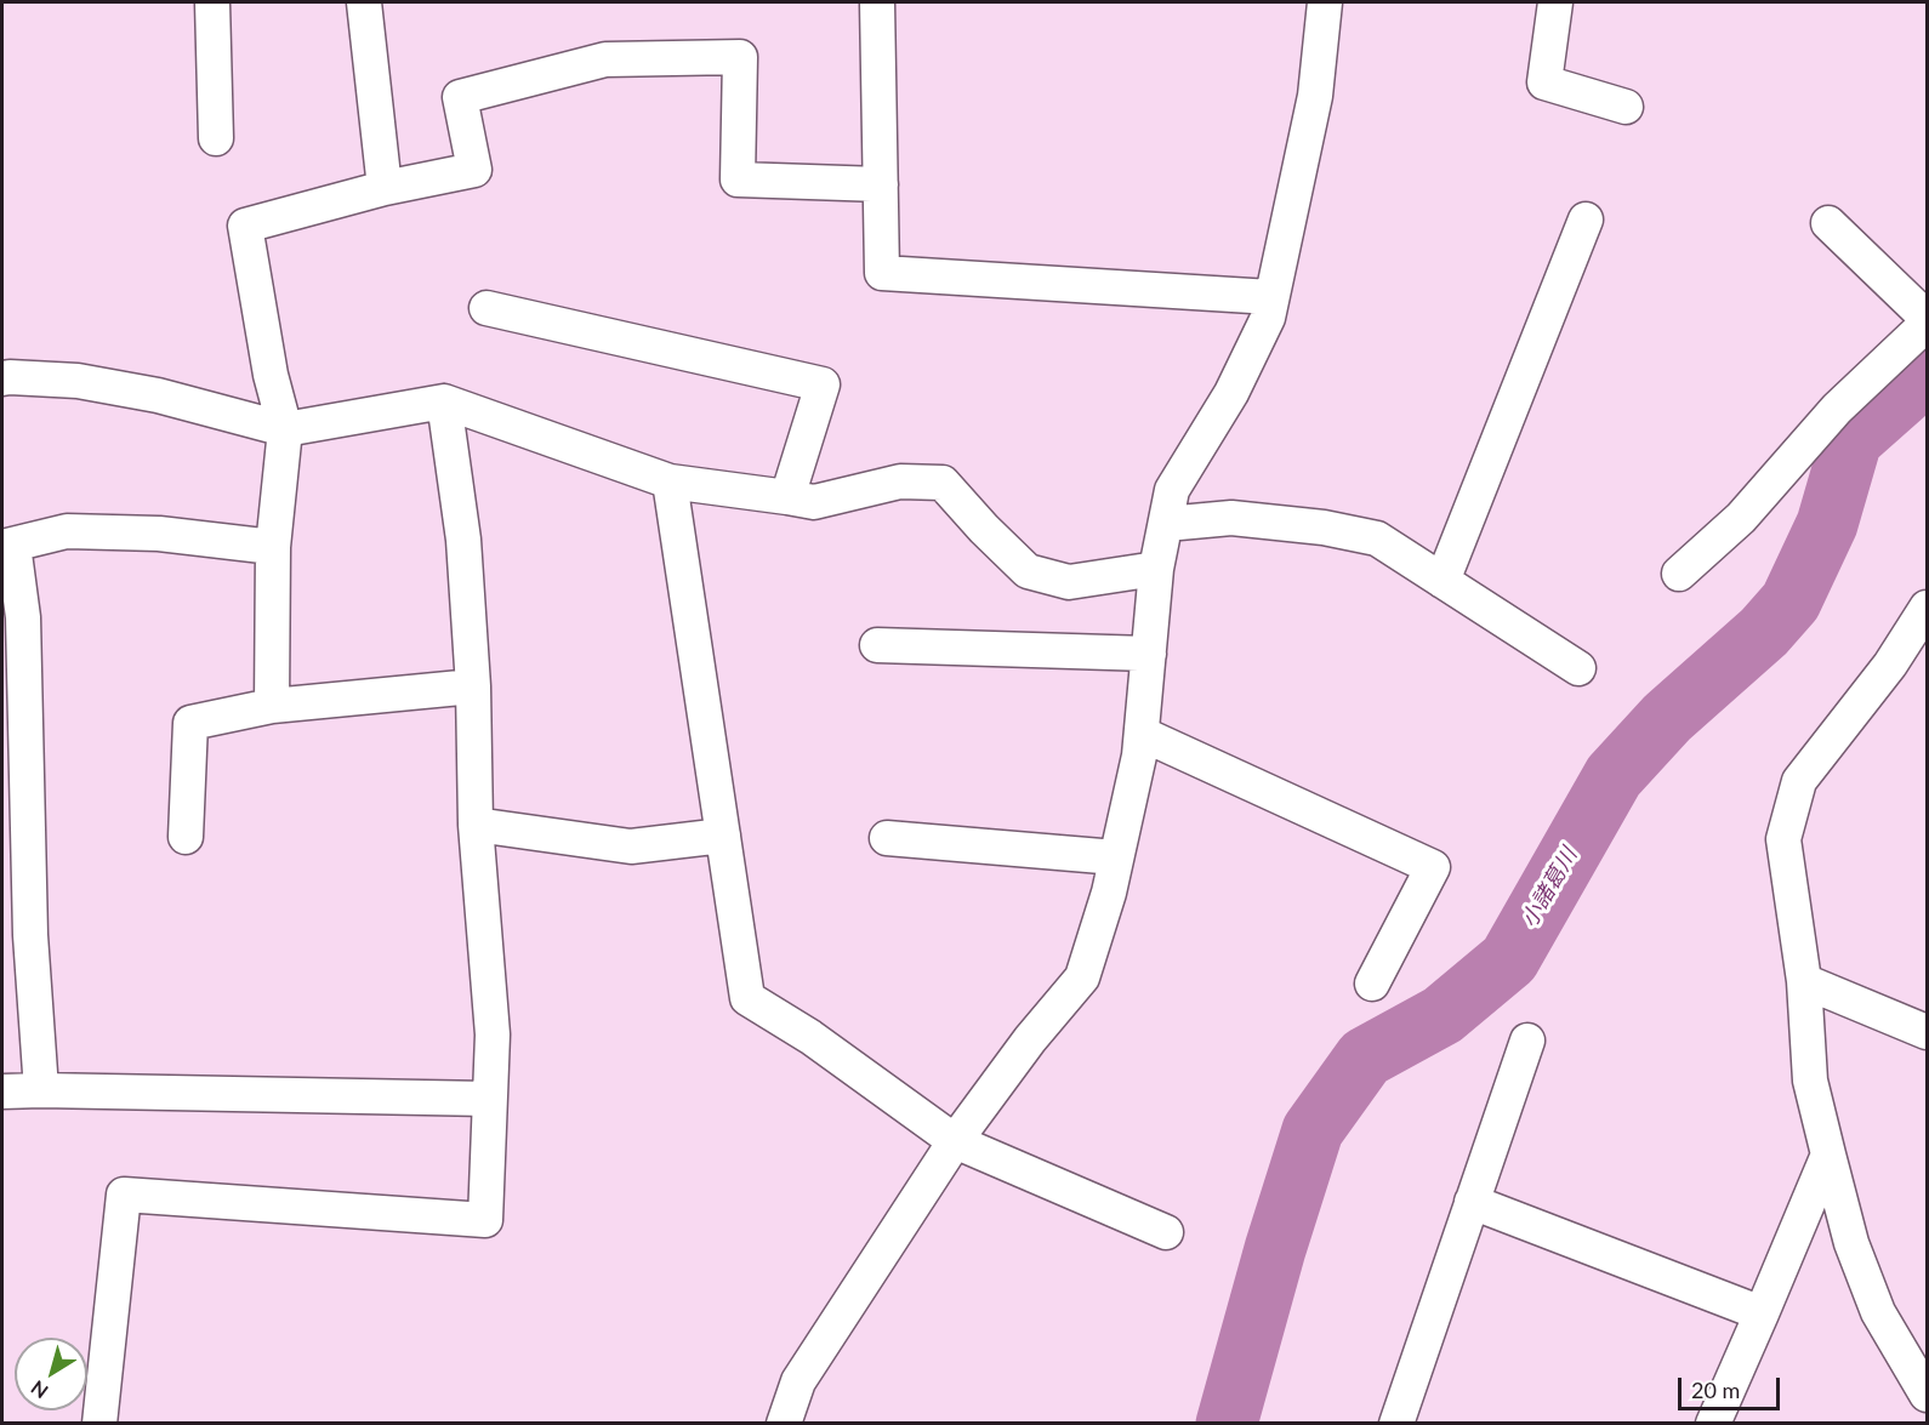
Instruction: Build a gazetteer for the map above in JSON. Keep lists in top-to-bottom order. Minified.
{"water":["小諸葛川"],"scale_bar":"20 m","north":"bottom left"}
